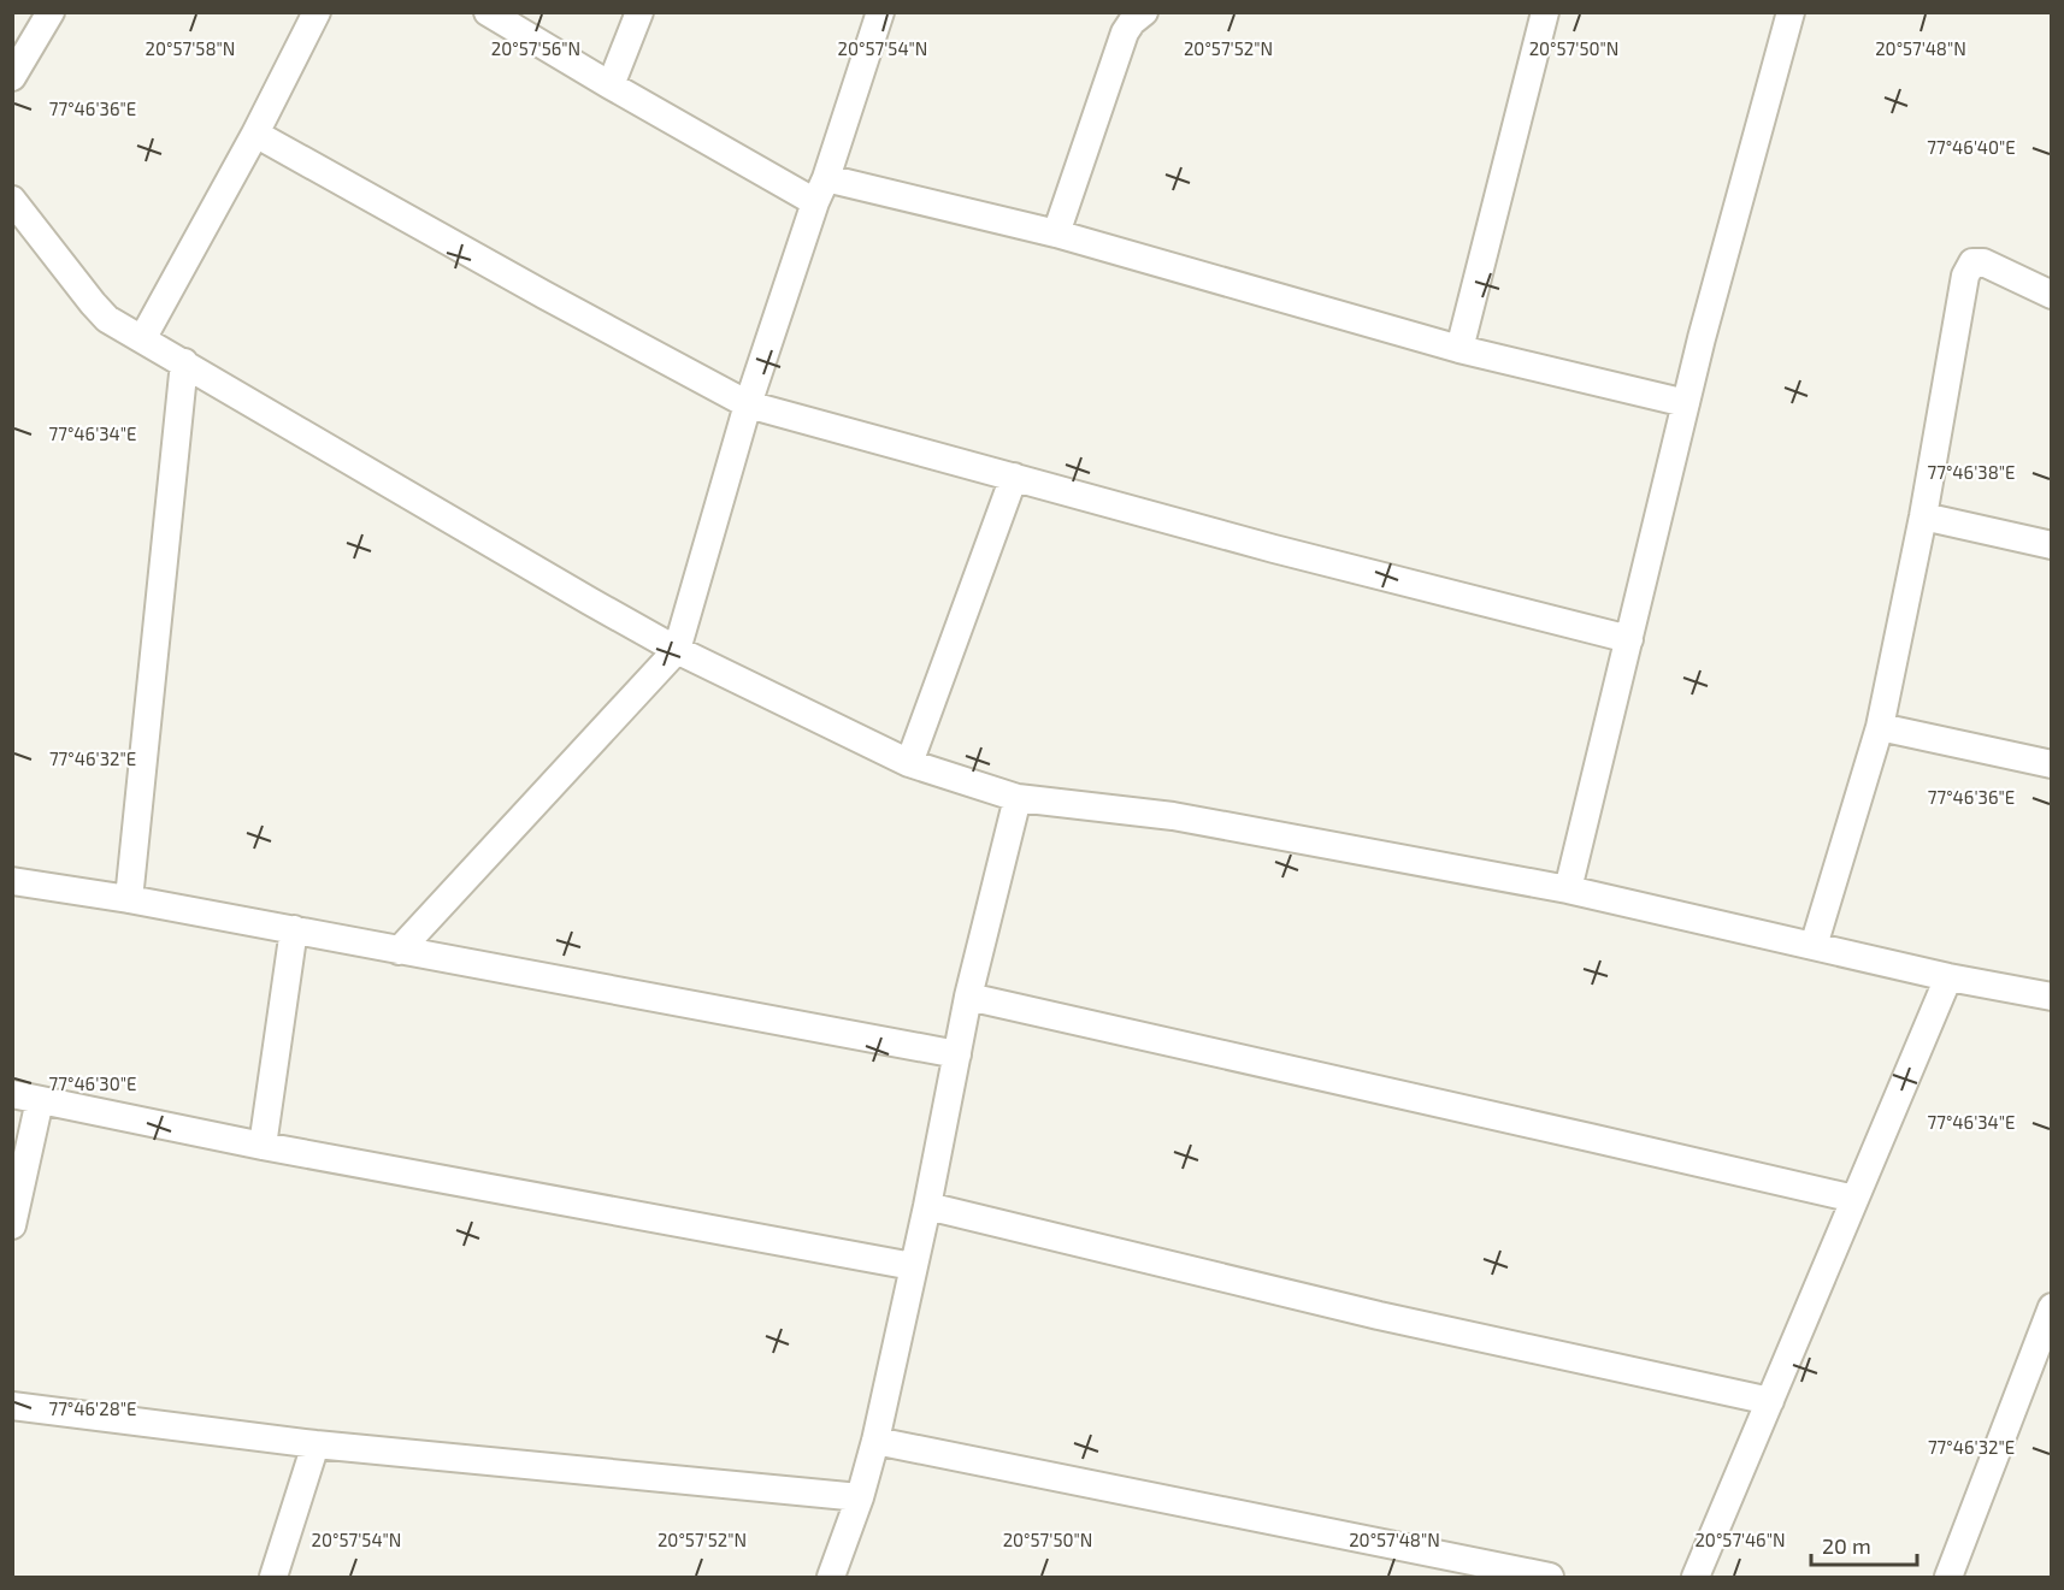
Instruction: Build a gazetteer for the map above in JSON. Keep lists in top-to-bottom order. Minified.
{"scale_bar":"20 m","coordinates":["20°57'58\"N","20°57'56\"N","20°57'54\"N","20°57'52\"N","20°57'50\"N","20°57'48\"N","77°46'36\"E","77°46'40\"E","77°46'34\"E","77°46'38\"E","77°46'32\"E","77°46'30\"E","77°46'28\"E","20°57'46\"N"]}
